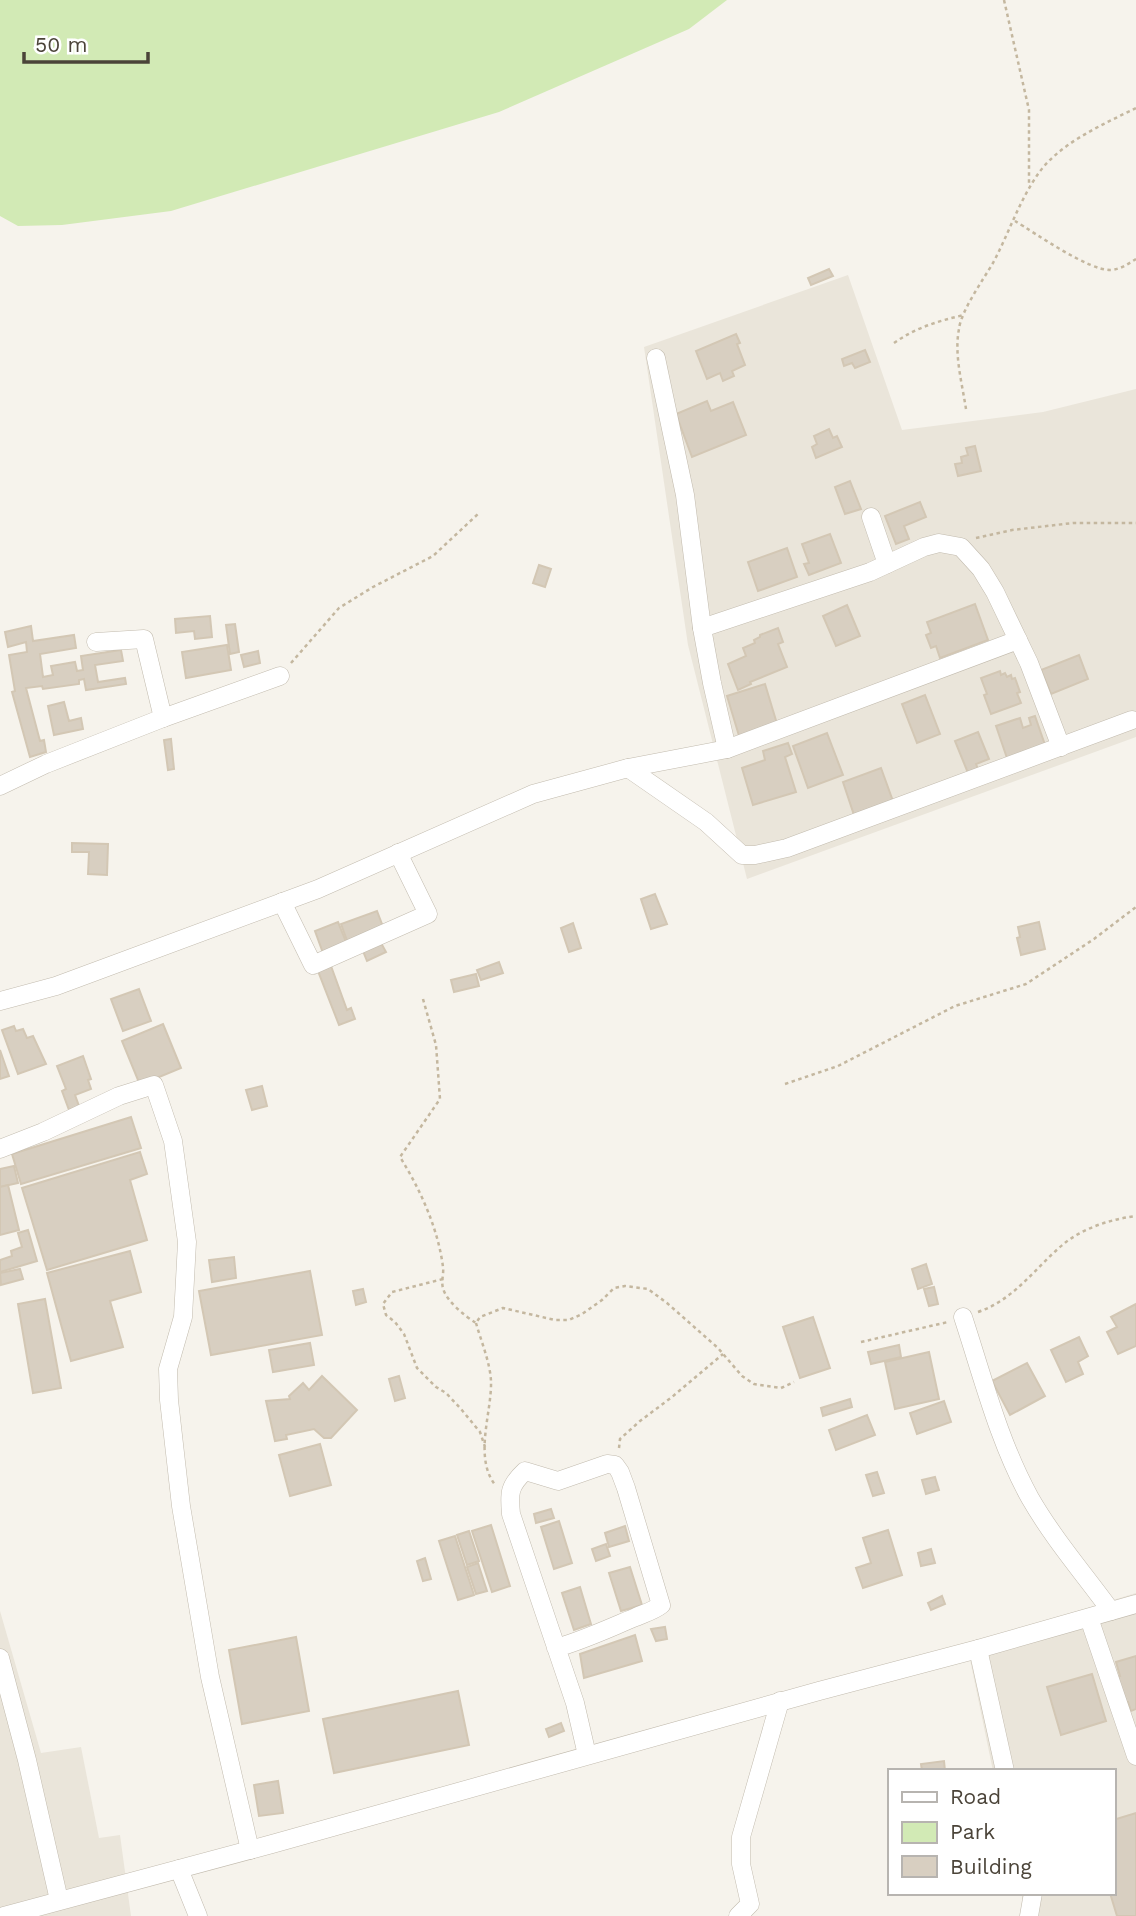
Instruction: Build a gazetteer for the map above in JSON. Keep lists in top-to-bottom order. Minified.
{"legend":["Road","Park","Building"],"scale_bar":"50 m"}
